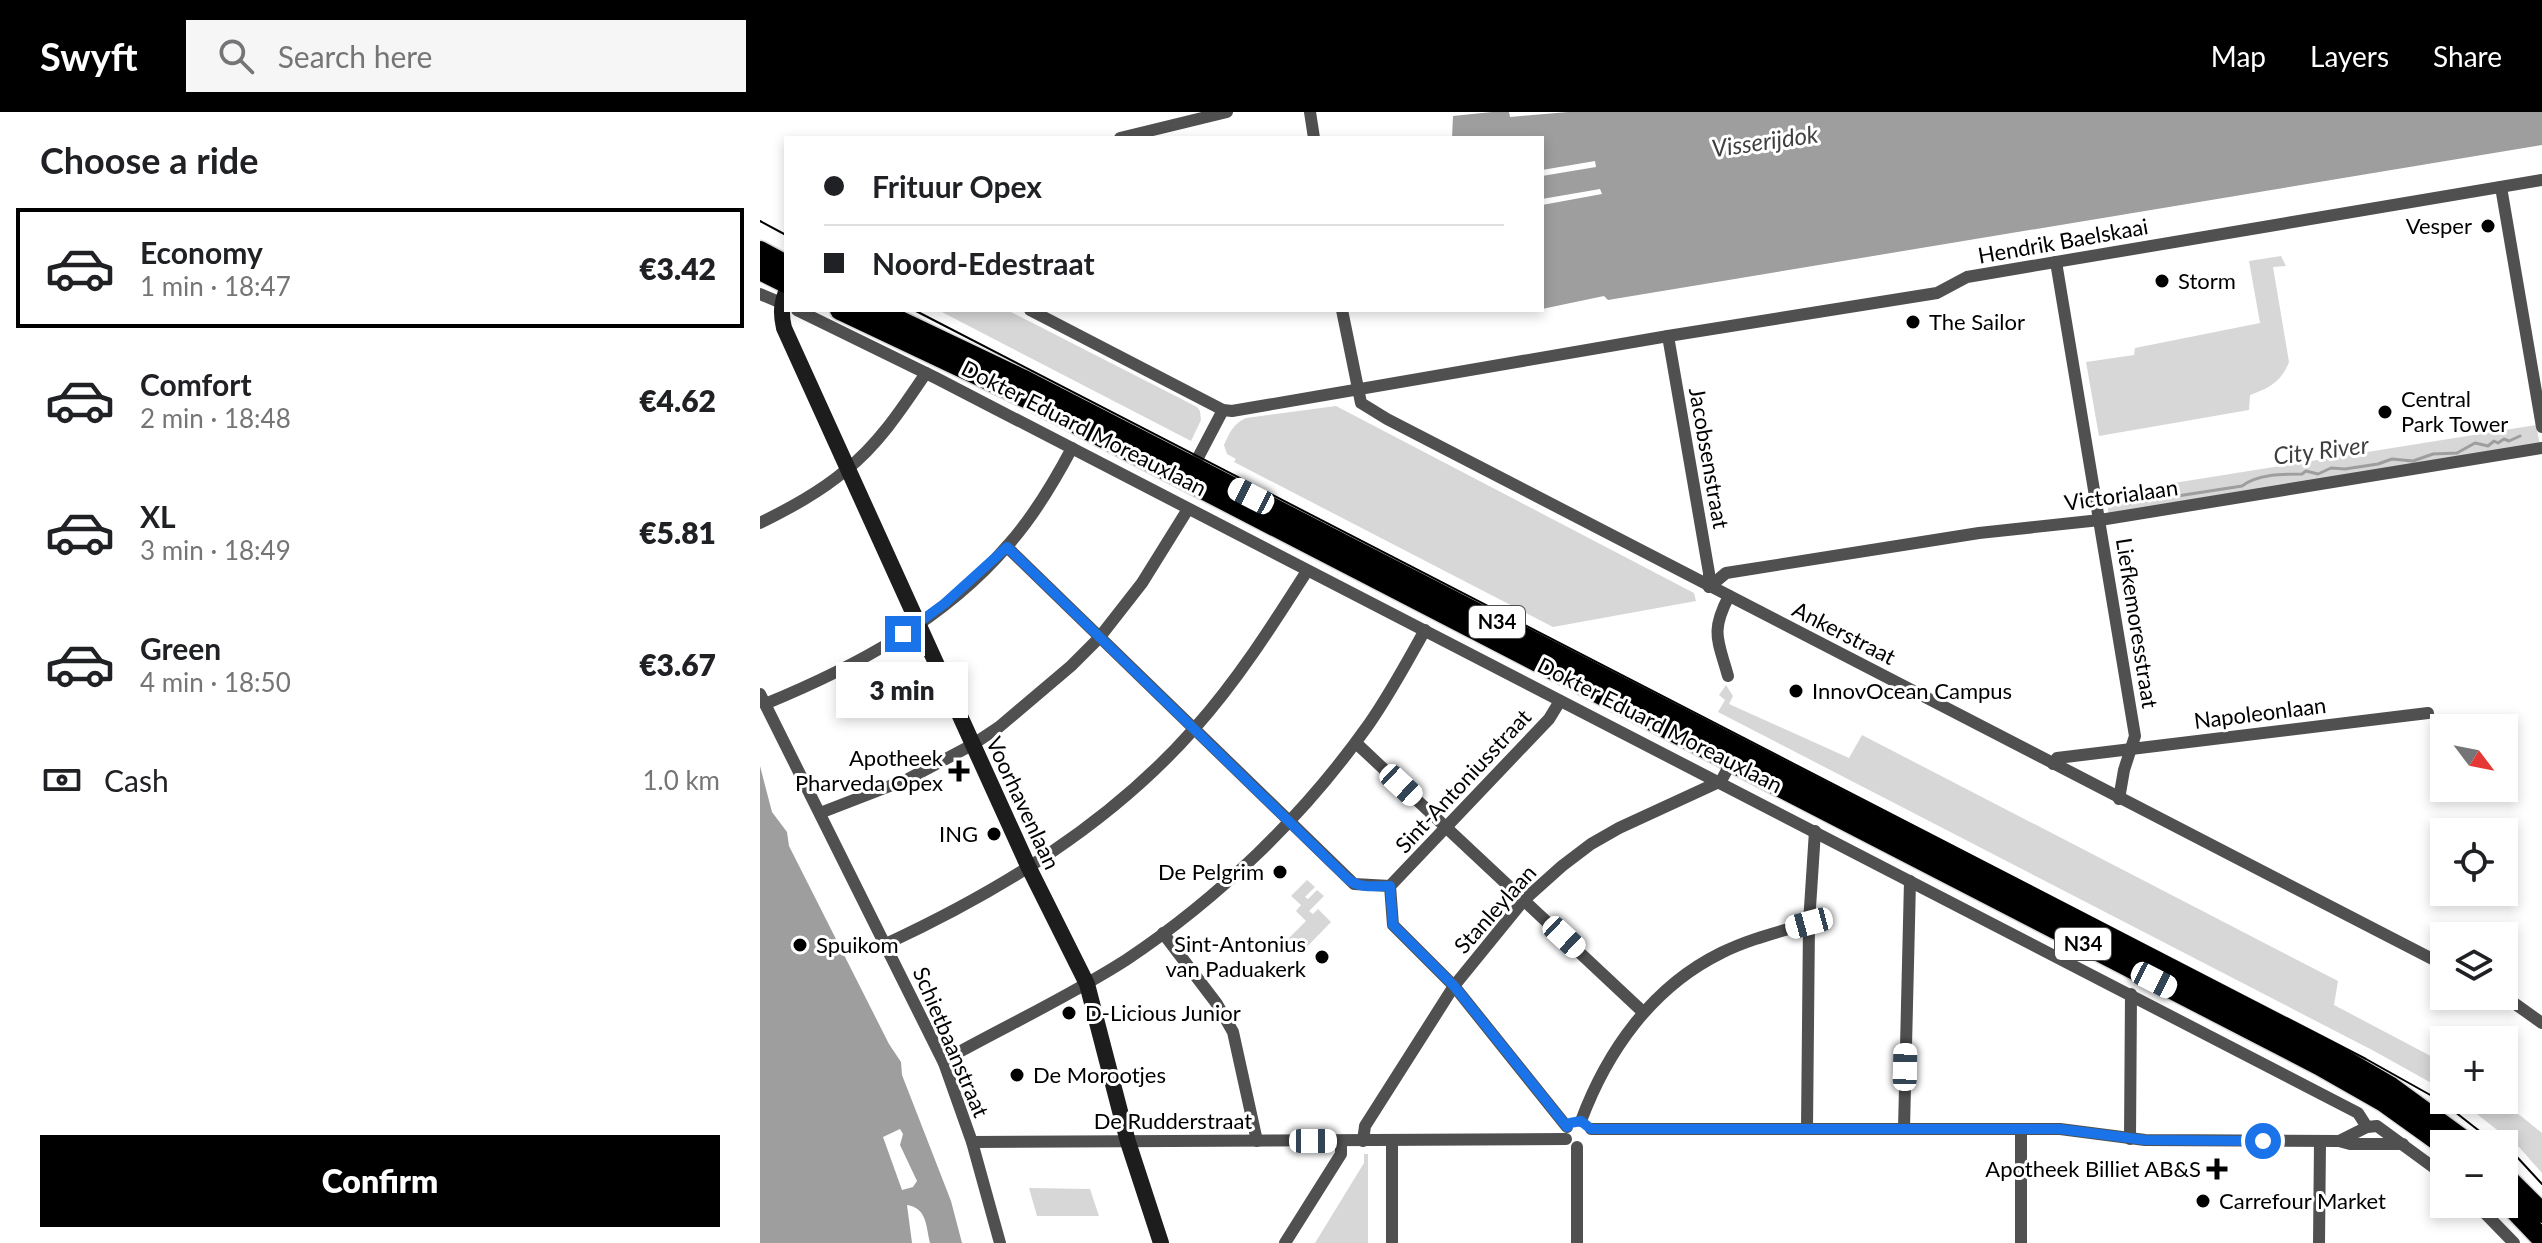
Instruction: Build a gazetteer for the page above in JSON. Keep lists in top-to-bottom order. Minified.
{"streets":{"main road":["Dokter Eduard Moreauxlaan","N34"],"street":["Hendrik Baelskaai","Jacobsenstraat","Victorialaan","Liefkemoresstraat","Ankerstraat","Napoleonlaan","Sint-Antoniusstraat","Voorhavenlaan","Stanleylaan","Schietbaanstraat","De Rudderstraat"]},"crossings":[["Hendrik Baelskaai","Jacobsenstraat"],["Hendrik Baelskaai","Liefkemoresstraat"],["Hendrik Baelskaai","Ankerstraat"],["Dokter Eduard Moreauxlaan","Sint-Antoniusstraat"],["Dokter Eduard Moreauxlaan","Stanleylaan"],["Jacobsenstraat","Victorialaan"],["Jacobsenstraat","Ankerstraat"],["Victorialaan","Liefkemoresstraat"],["Victorialaan","Ankerstraat"],["Liefkemoresstraat","Ankerstraat"],["Liefkemoresstraat","Napoleonlaan"],["Ankerstraat","Napoleonlaan"],["Voorhavenlaan","De Rudderstraat"],["Stanleylaan","De Rudderstraat"],["Schietbaanstraat","De Rudderstraat"]],"water":["Visserijdok","City River"],"places":{"other":["Vesper","Storm","The Sailor","Central Park Tower","InnovOcean Campus","ING","De Pelgrim","Spuikom","Sint-Antonius van Paduakerk","D-Licious Junior","De Morootjes","Carrefour Market"],"health":["Apotheek Pharveda Opex","Apotheek Billiet AB&S"]},"north":"bottom right","page":{"header":"Swyft","search":"Search here","nav":["Map","Layers","Share"],"heading":"Choose a ride","banner":["Frituur Opex","Noord-Edestraat"],"list":[{"name":"Economy","note":"1 min · 18:47","value":"€3.42"},{"name":"Comfort","note":"2 min · 18:48","value":"€4.62"},{"name":"XL","note":"3 min · 18:49","value":"€5.81"},{"name":"Green","note":"4 min · 18:50","value":"€3.67"}],"bubble":"3 min","map_buttons":["+","−"],"pay":["Cash","1.0 km"],"buttons":"Confirm"}}
